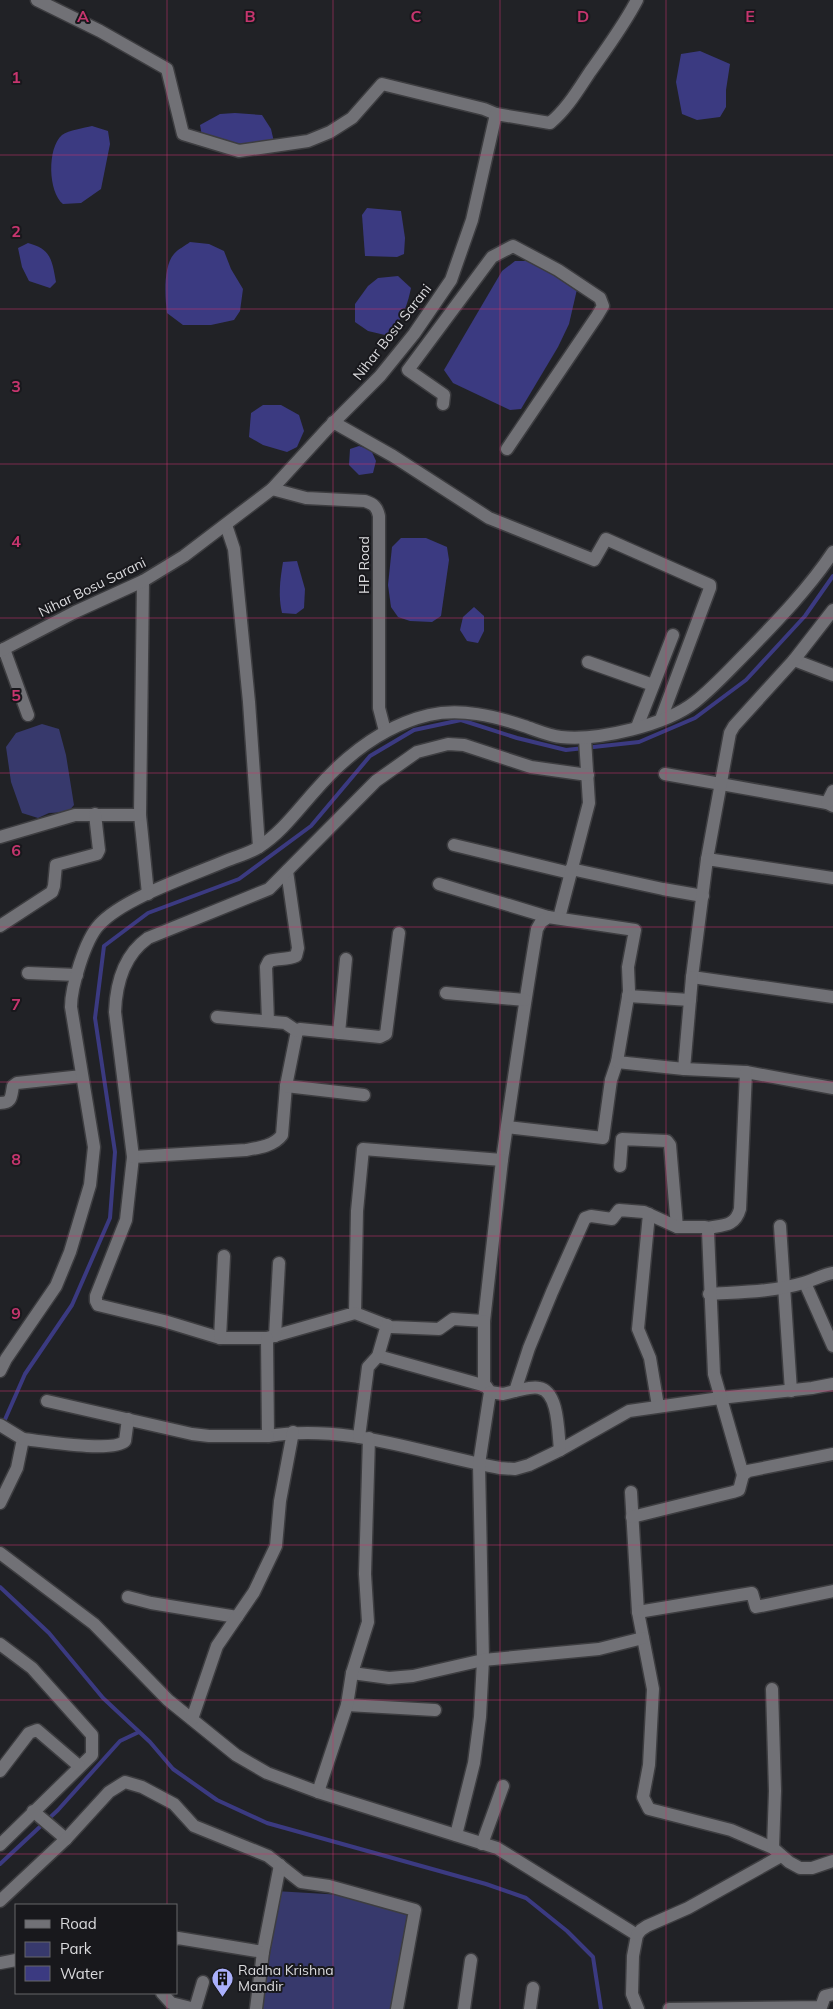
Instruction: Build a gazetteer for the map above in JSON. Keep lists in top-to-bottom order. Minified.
{"streets":{"street":["Nihar Bosu Sarani","HP Road"]},"crossings":[["Nihar Bosu Sarani","HP Road"]],"places":{"building":["Radha Krishna Mandir"]},"legend":["Road","Park","Water"],"grid":{"columns":["A","B","C","D","E"],"rows":["1","2","3","4","5","6","7","8","9"]}}
